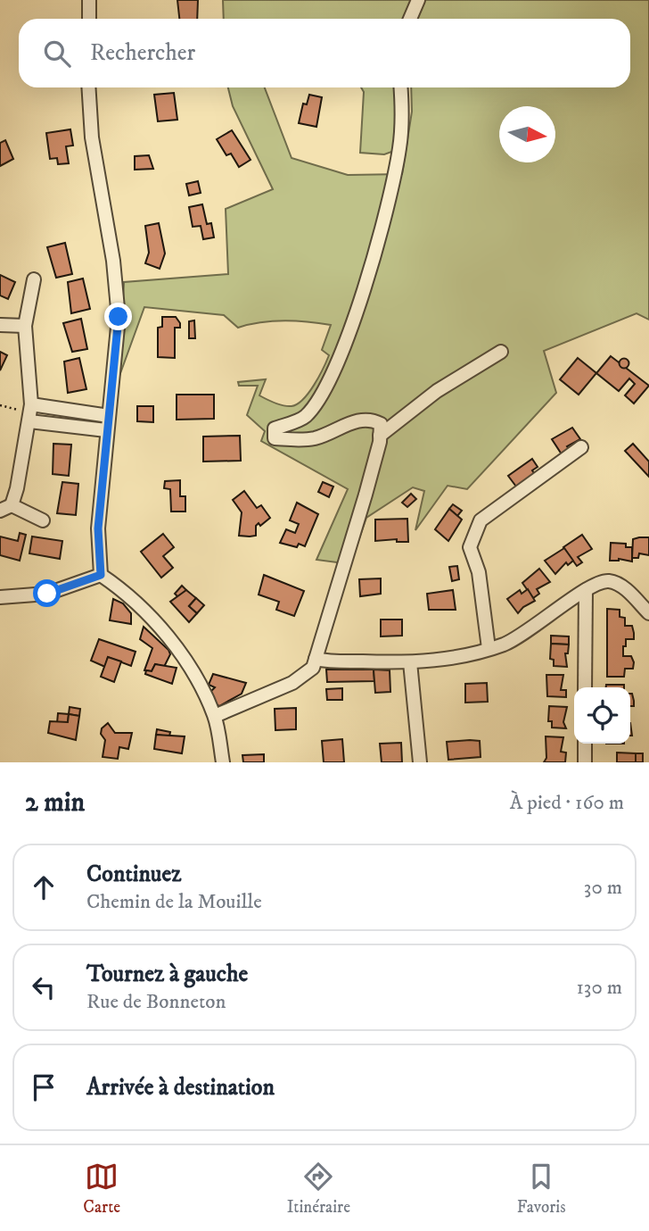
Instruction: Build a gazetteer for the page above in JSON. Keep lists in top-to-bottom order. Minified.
{"north":"right","page":{"search":"Rechercher","heading":["2 min","À pied · 160 m"],"list":[["Continuez","Chemin de la Mouille","30 m"],["Tournez à gauche","Rue de Bonneton","130 m"],"Arrivée à destination"],"nav":["Carte","Itinéraire","Favoris"]}}
